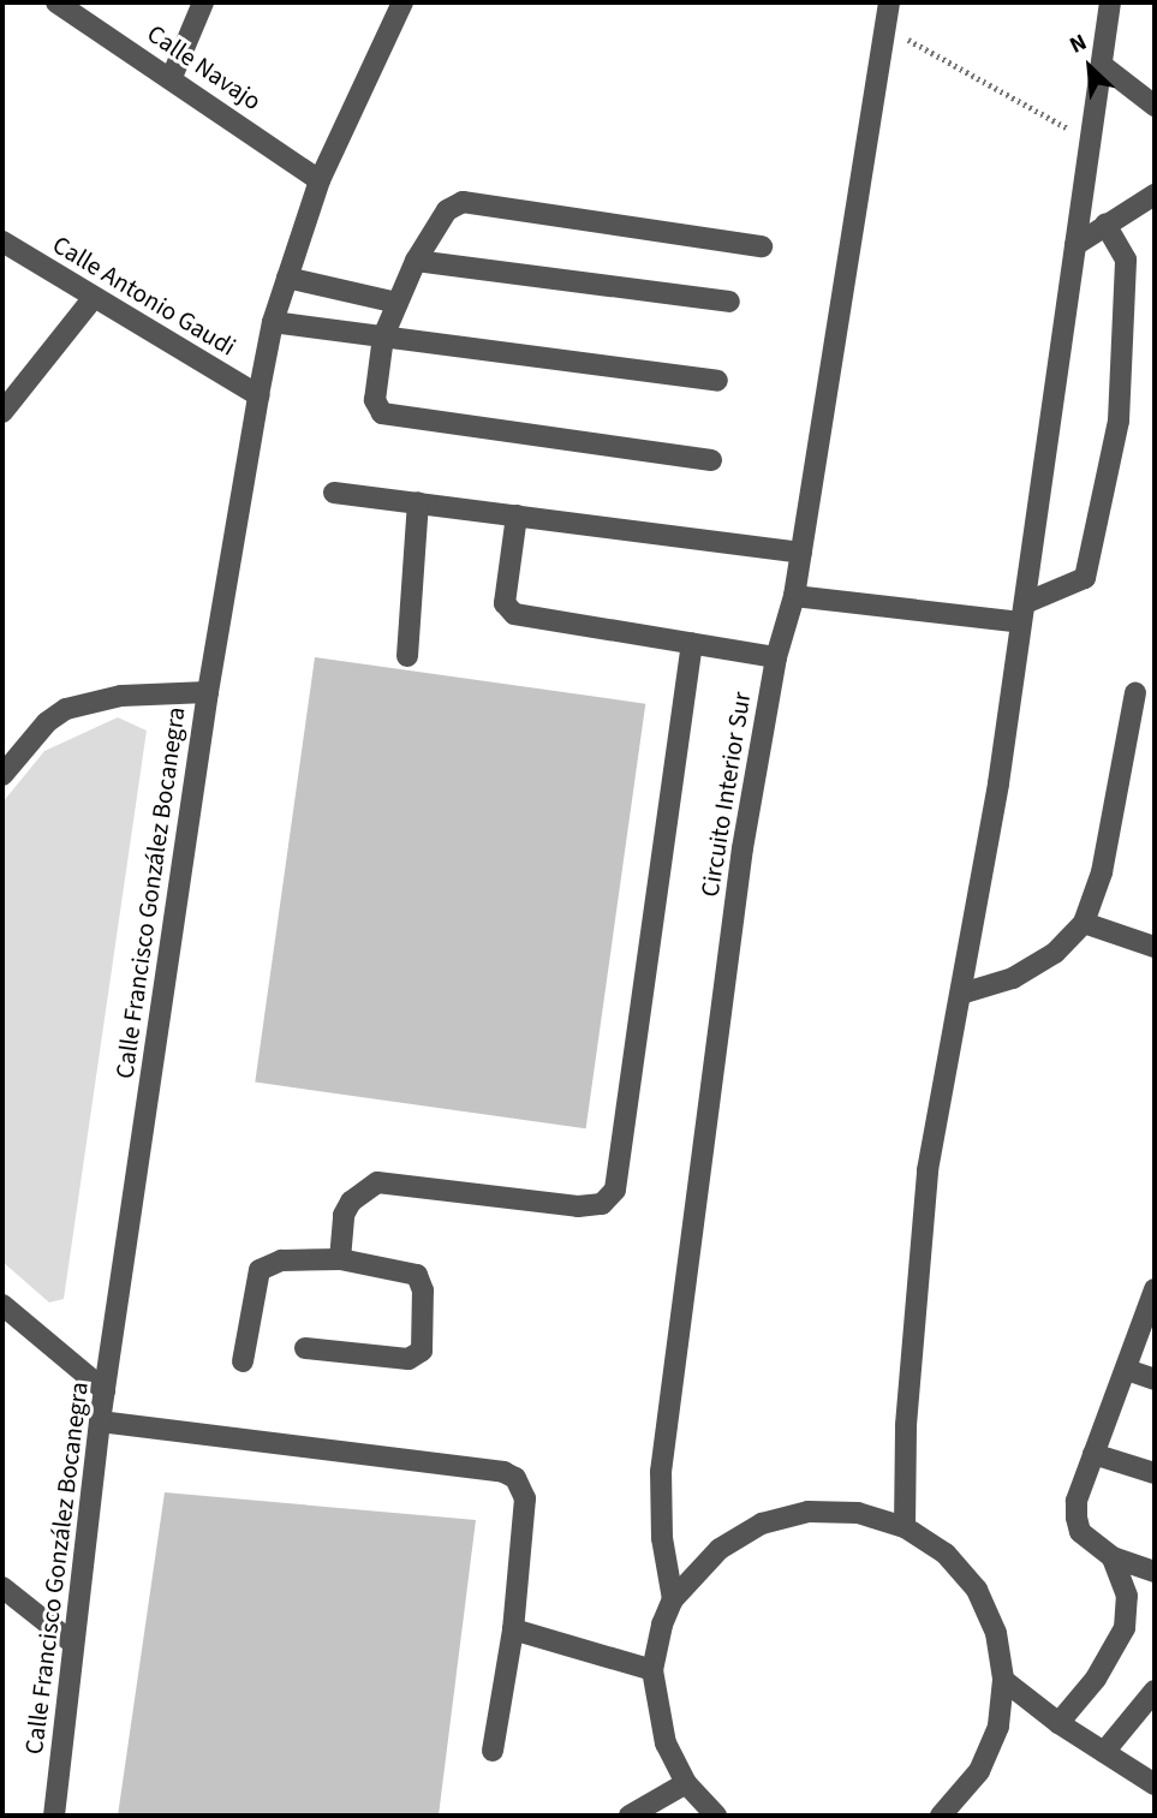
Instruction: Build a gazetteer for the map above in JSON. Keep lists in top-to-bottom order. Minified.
{"streets":{"street":["Calle Navajo","Calle Antonio Gaudi","Circuito Interior Sur","Calle Francisco González Bocanegra"]},"crossings":[["Calle Navajo","Calle Francisco González Bocanegra"],["Calle Antonio Gaudi","Calle Francisco González Bocanegra"]],"north":"top left"}
